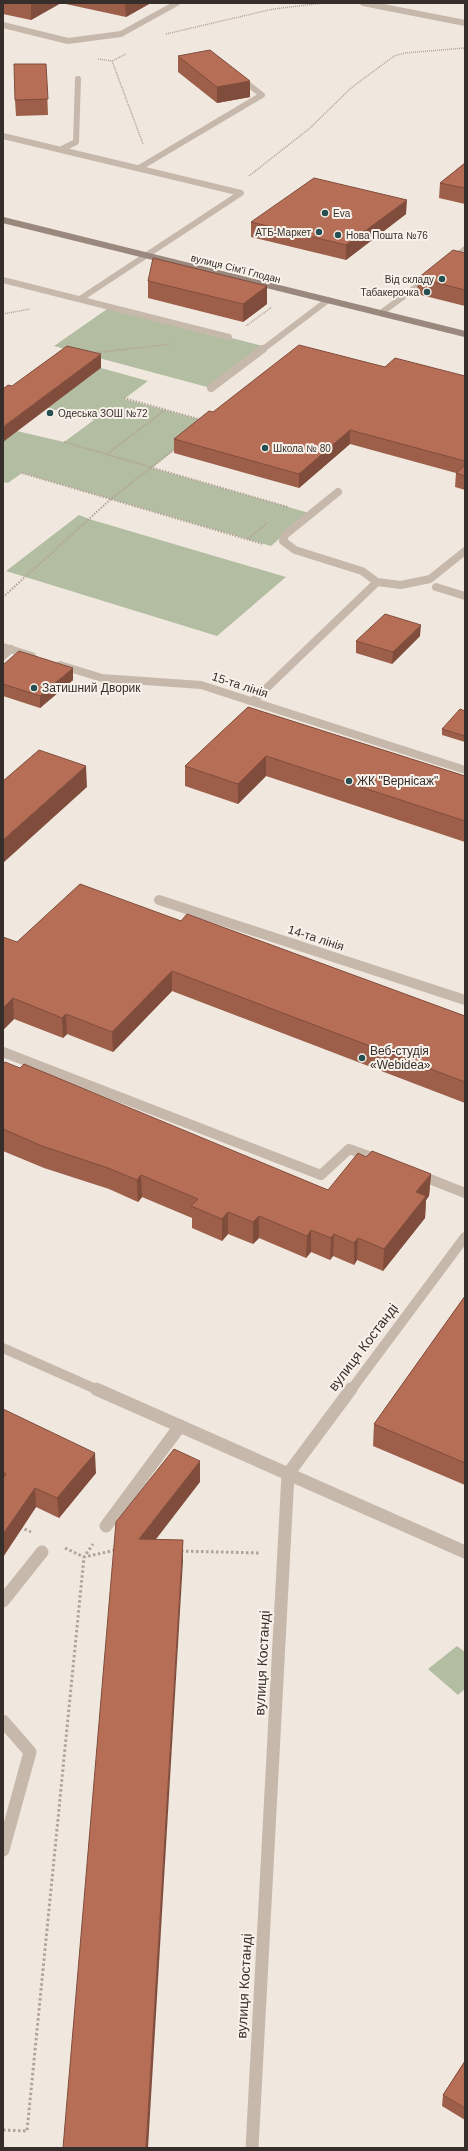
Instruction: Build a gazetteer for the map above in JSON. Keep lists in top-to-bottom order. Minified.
{"streets":{"street":["вулиця Сім'ї Глодан","15-та лінія","14-та лінія","вулиця Костанді"]},"places":["Eva","АТБ-Маркет","Нова Пошта №76","Від складу","Табакерочка","Одеська ЗОШ №72","Школа № 80","Затишний Дворик","ЖК \"Вернісаж\"","Веб-студія «Webidea»"]}
